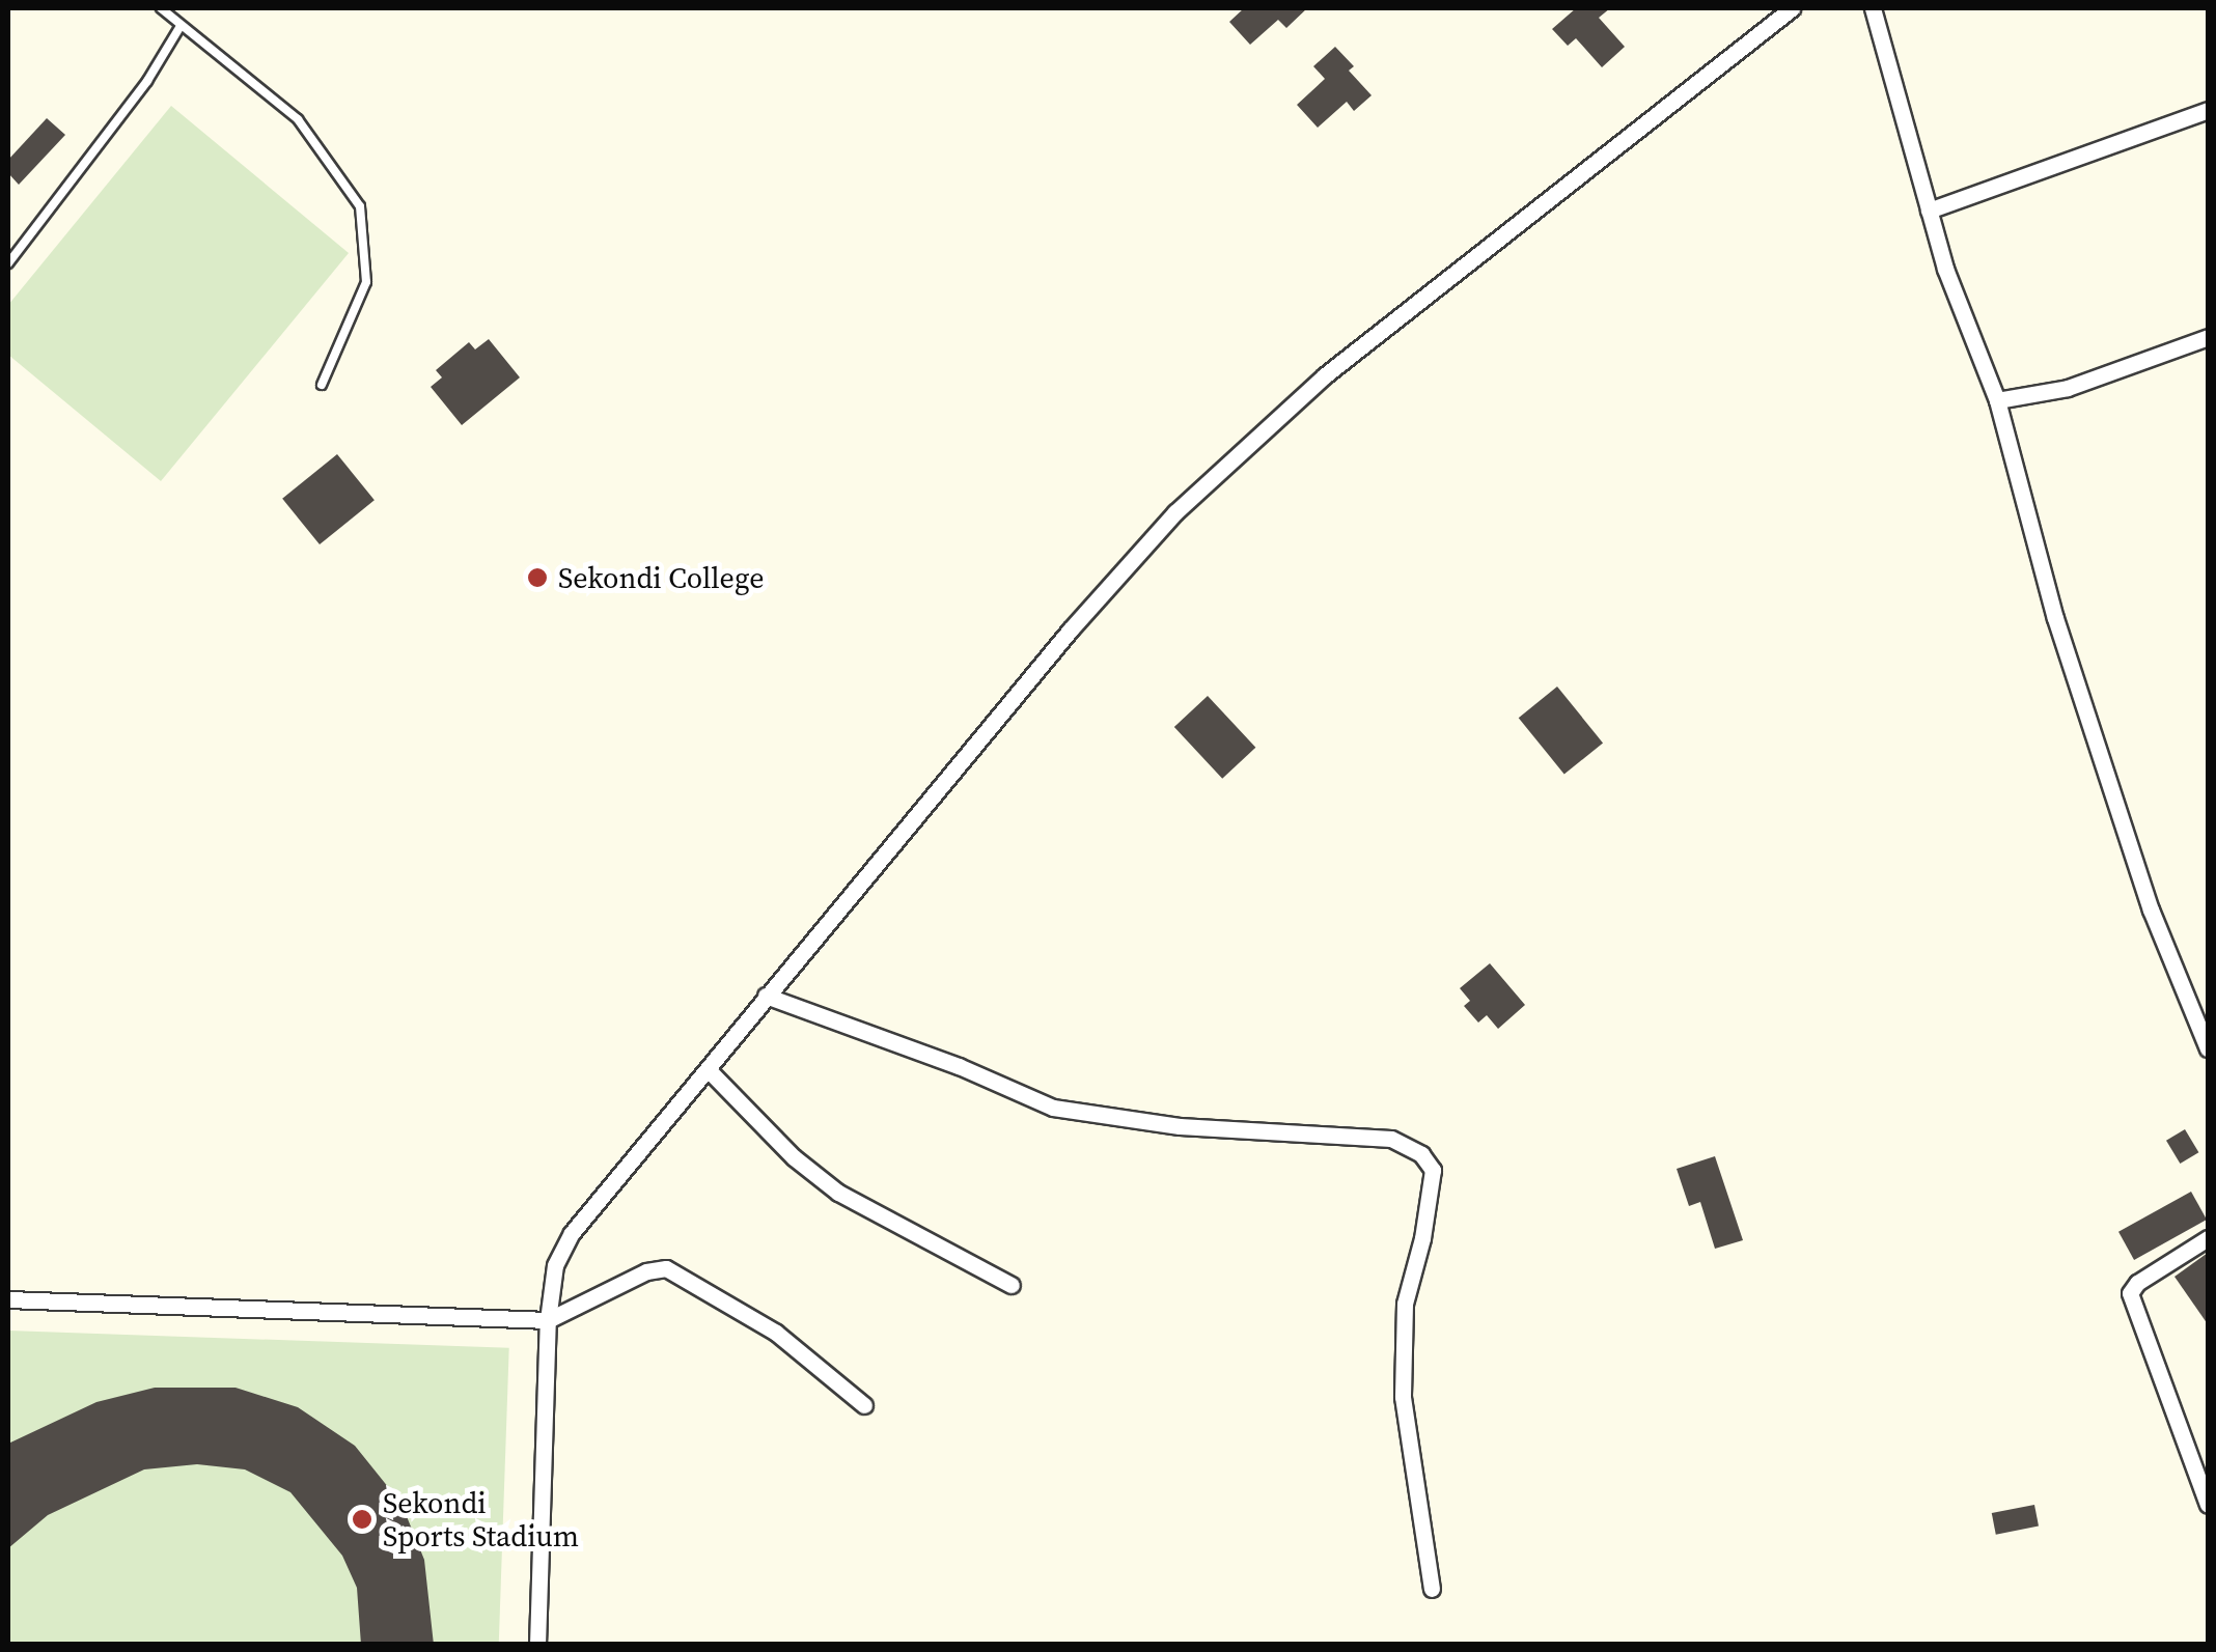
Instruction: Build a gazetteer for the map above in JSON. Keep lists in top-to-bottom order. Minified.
{"places":["Sekondi College","Sekondi Sports Stadium"]}
